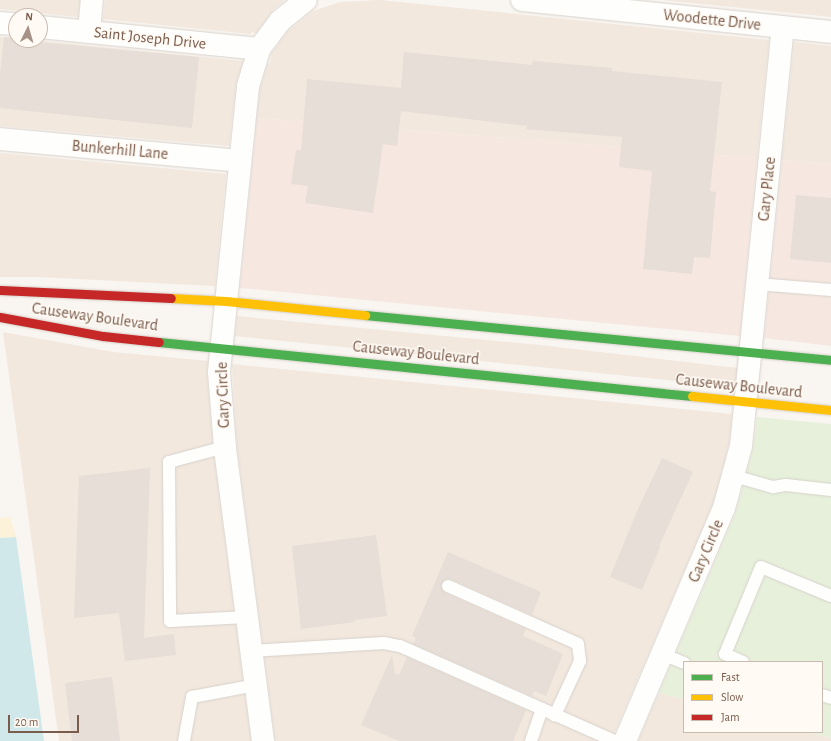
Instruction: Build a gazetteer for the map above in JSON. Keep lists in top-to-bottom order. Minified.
{"streets":{"street":["Woodette Drive","Saint Joseph Drive","Bunkerhill Lane","Gary Place","Causeway Boulevard","Gary Circle"]},"crossings":[["Woodette Drive","Gary Place"],["Saint Joseph Drive","Gary Circle"],["Bunkerhill Lane","Gary Circle"],["Gary Place","Causeway Boulevard"],["Gary Place","Gary Circle"],["Causeway Boulevard","Gary Circle"]],"legend":["Fast","Slow","Jam"],"scale_bar":"20 m","north":"top"}
